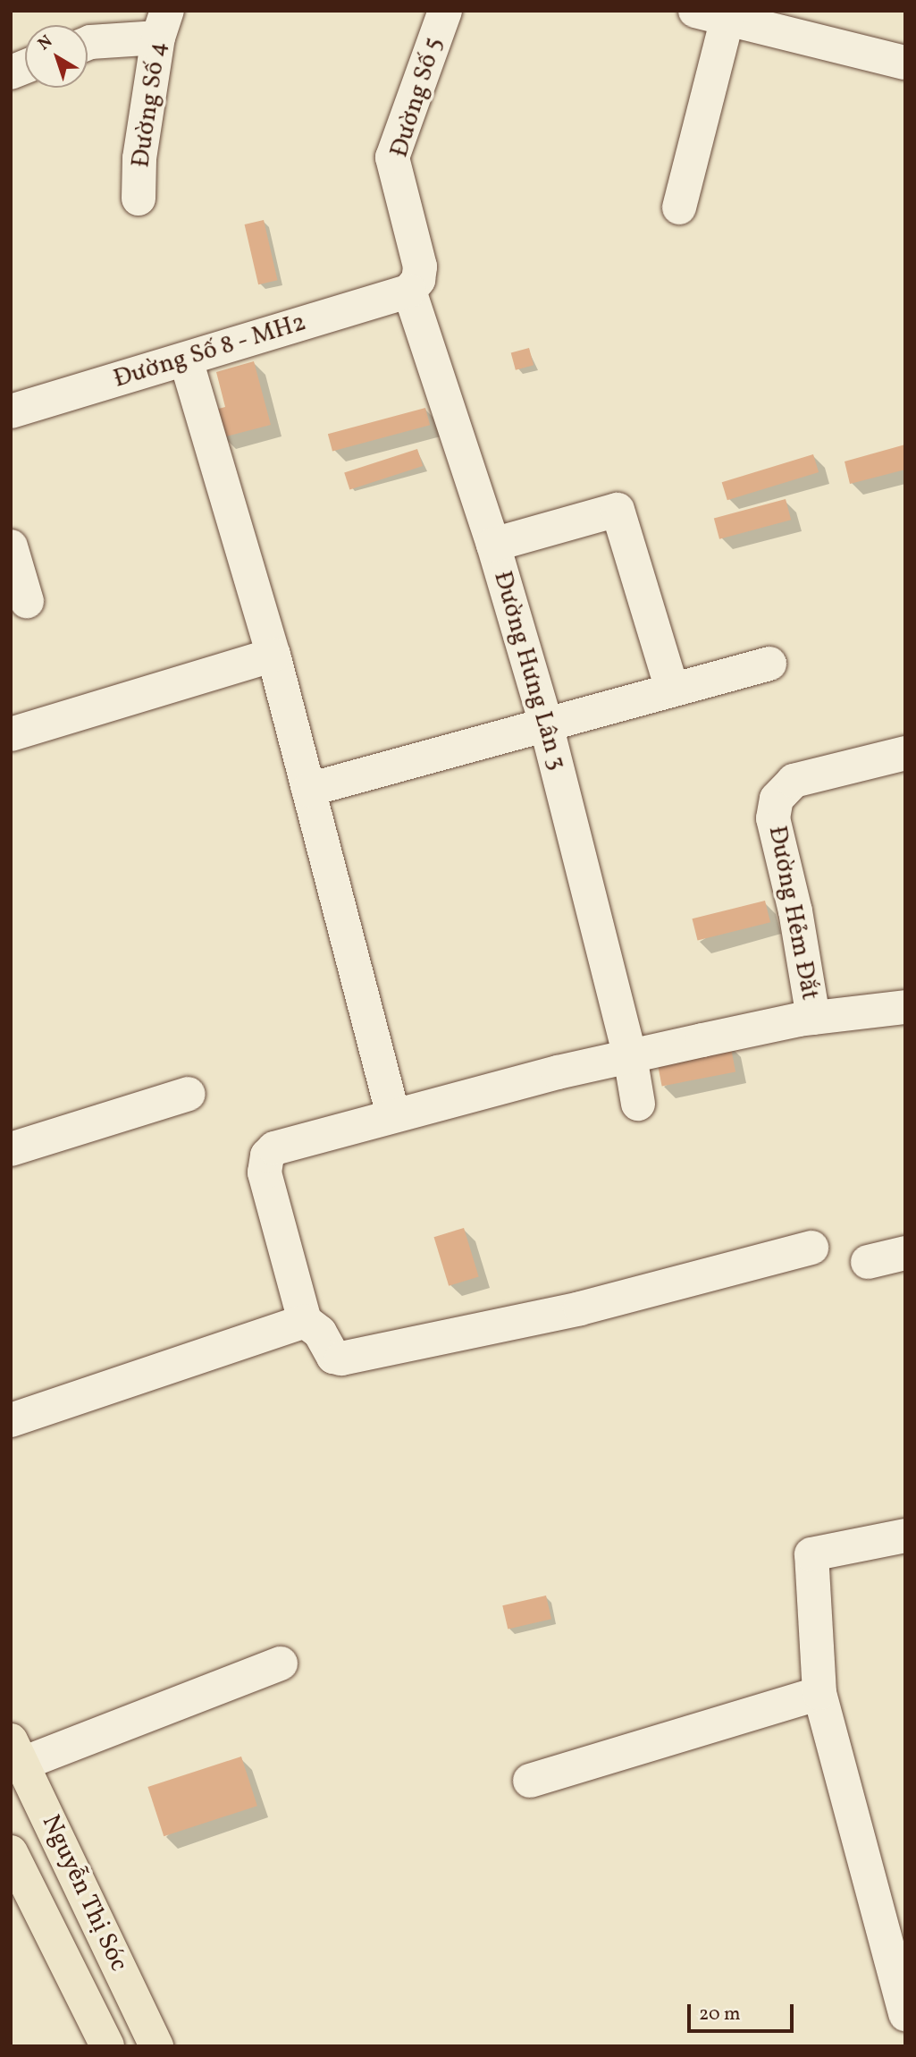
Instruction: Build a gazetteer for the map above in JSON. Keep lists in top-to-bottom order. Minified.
{"streets":{"main road":["Nguyễn Thị Sóc"],"street":["Đường Số 5","Đường Số 4","Đường Số 8 - MH2","Đường Hưng Lân 3","Đường Hẻm Đắt"]},"crossings":[["Đường Số 5","Đường Số 8 - MH2"],["Đường Số 5","Đường Hưng Lân 3"],["Đường Số 8 - MH2","Đường Hưng Lân 3"]],"scale_bar":"20 m","north":"top left"}
